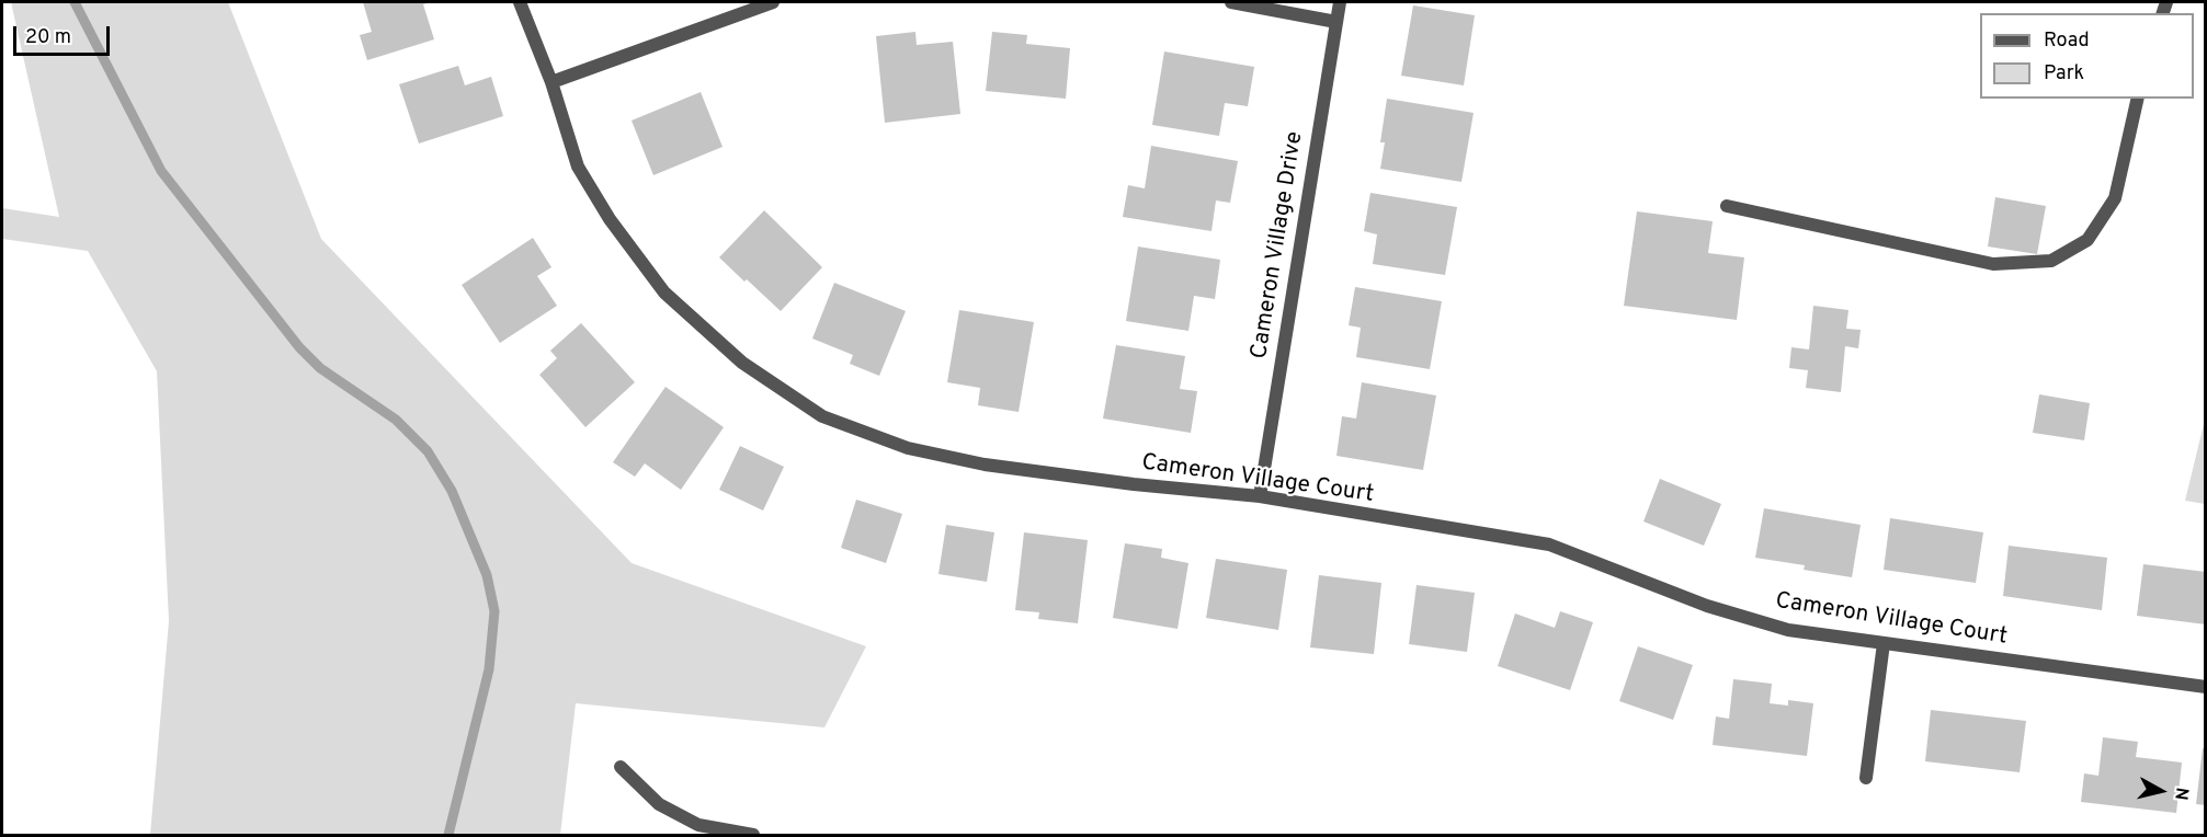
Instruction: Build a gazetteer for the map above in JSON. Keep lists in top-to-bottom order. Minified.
{"streets":{"street":["Cameron Village Drive","Cameron Village Court"]},"crossings":[["Cameron Village Drive","Cameron Village Court"]],"legend":["Road","Park"],"scale_bar":"20 m","north":"right"}
